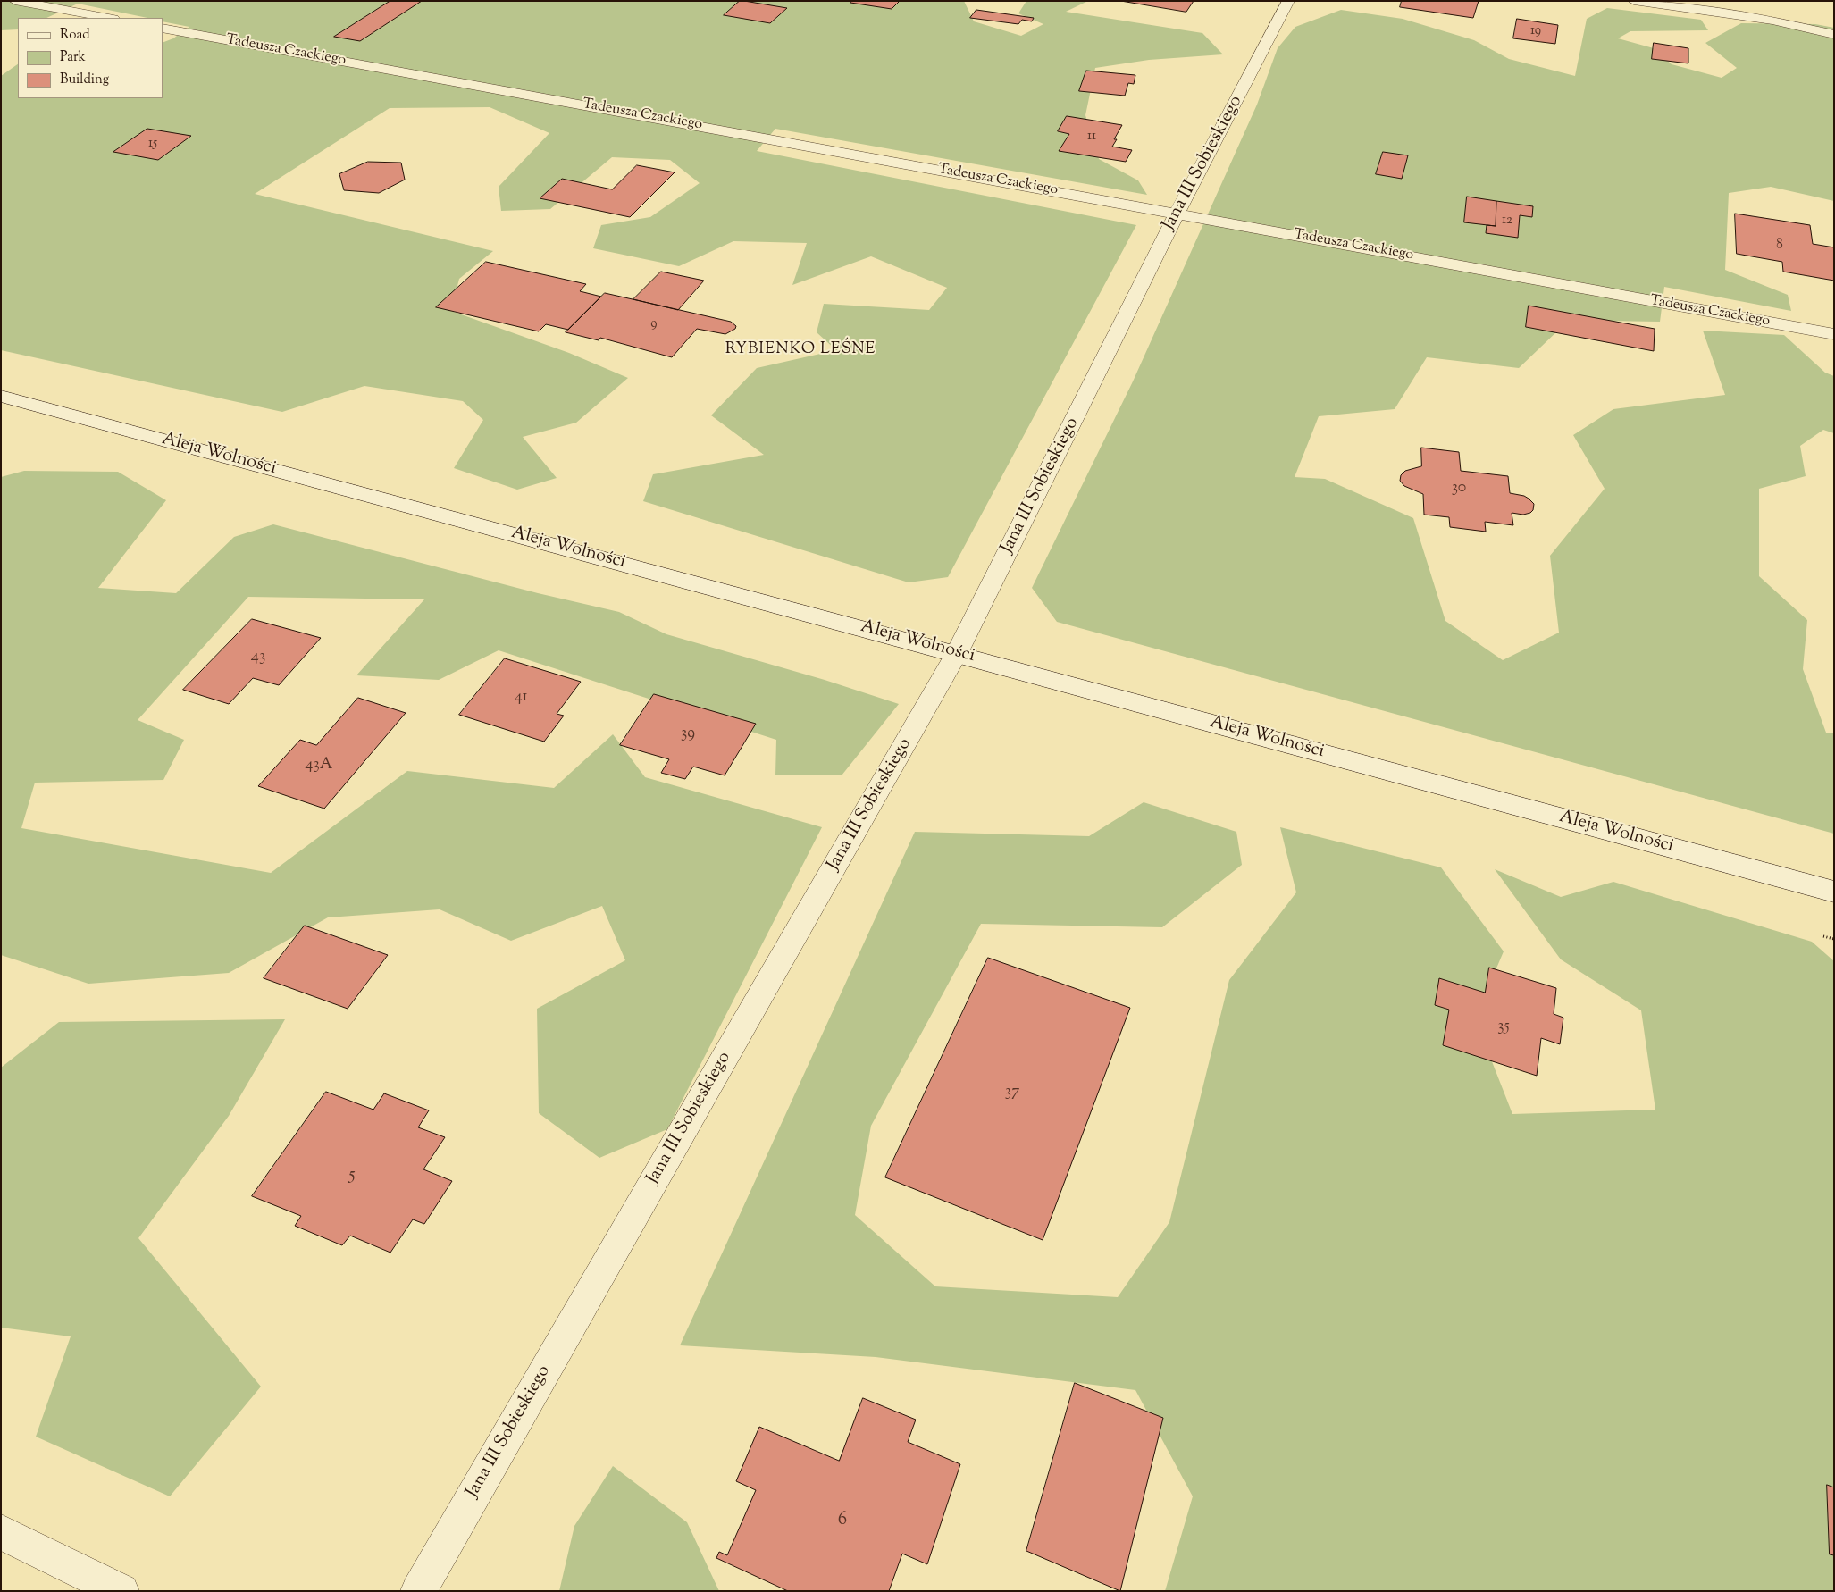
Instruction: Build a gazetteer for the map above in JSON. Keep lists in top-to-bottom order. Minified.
{"streets":{"street":["Tadeusza Czackiego","Jana III Sobieskiego","Aleja Wolności"]},"crossings":[["Tadeusza Czackiego","Jana III Sobieskiego"],["Jana III Sobieskiego","Aleja Wolności"]],"districts":["RYBIENKO LEŚNE"],"house_numbers":["19","11","15","12","8","9","30","43","41","39","43A","35","37","5","6"],"legend":["Road","Park","Building"]}
